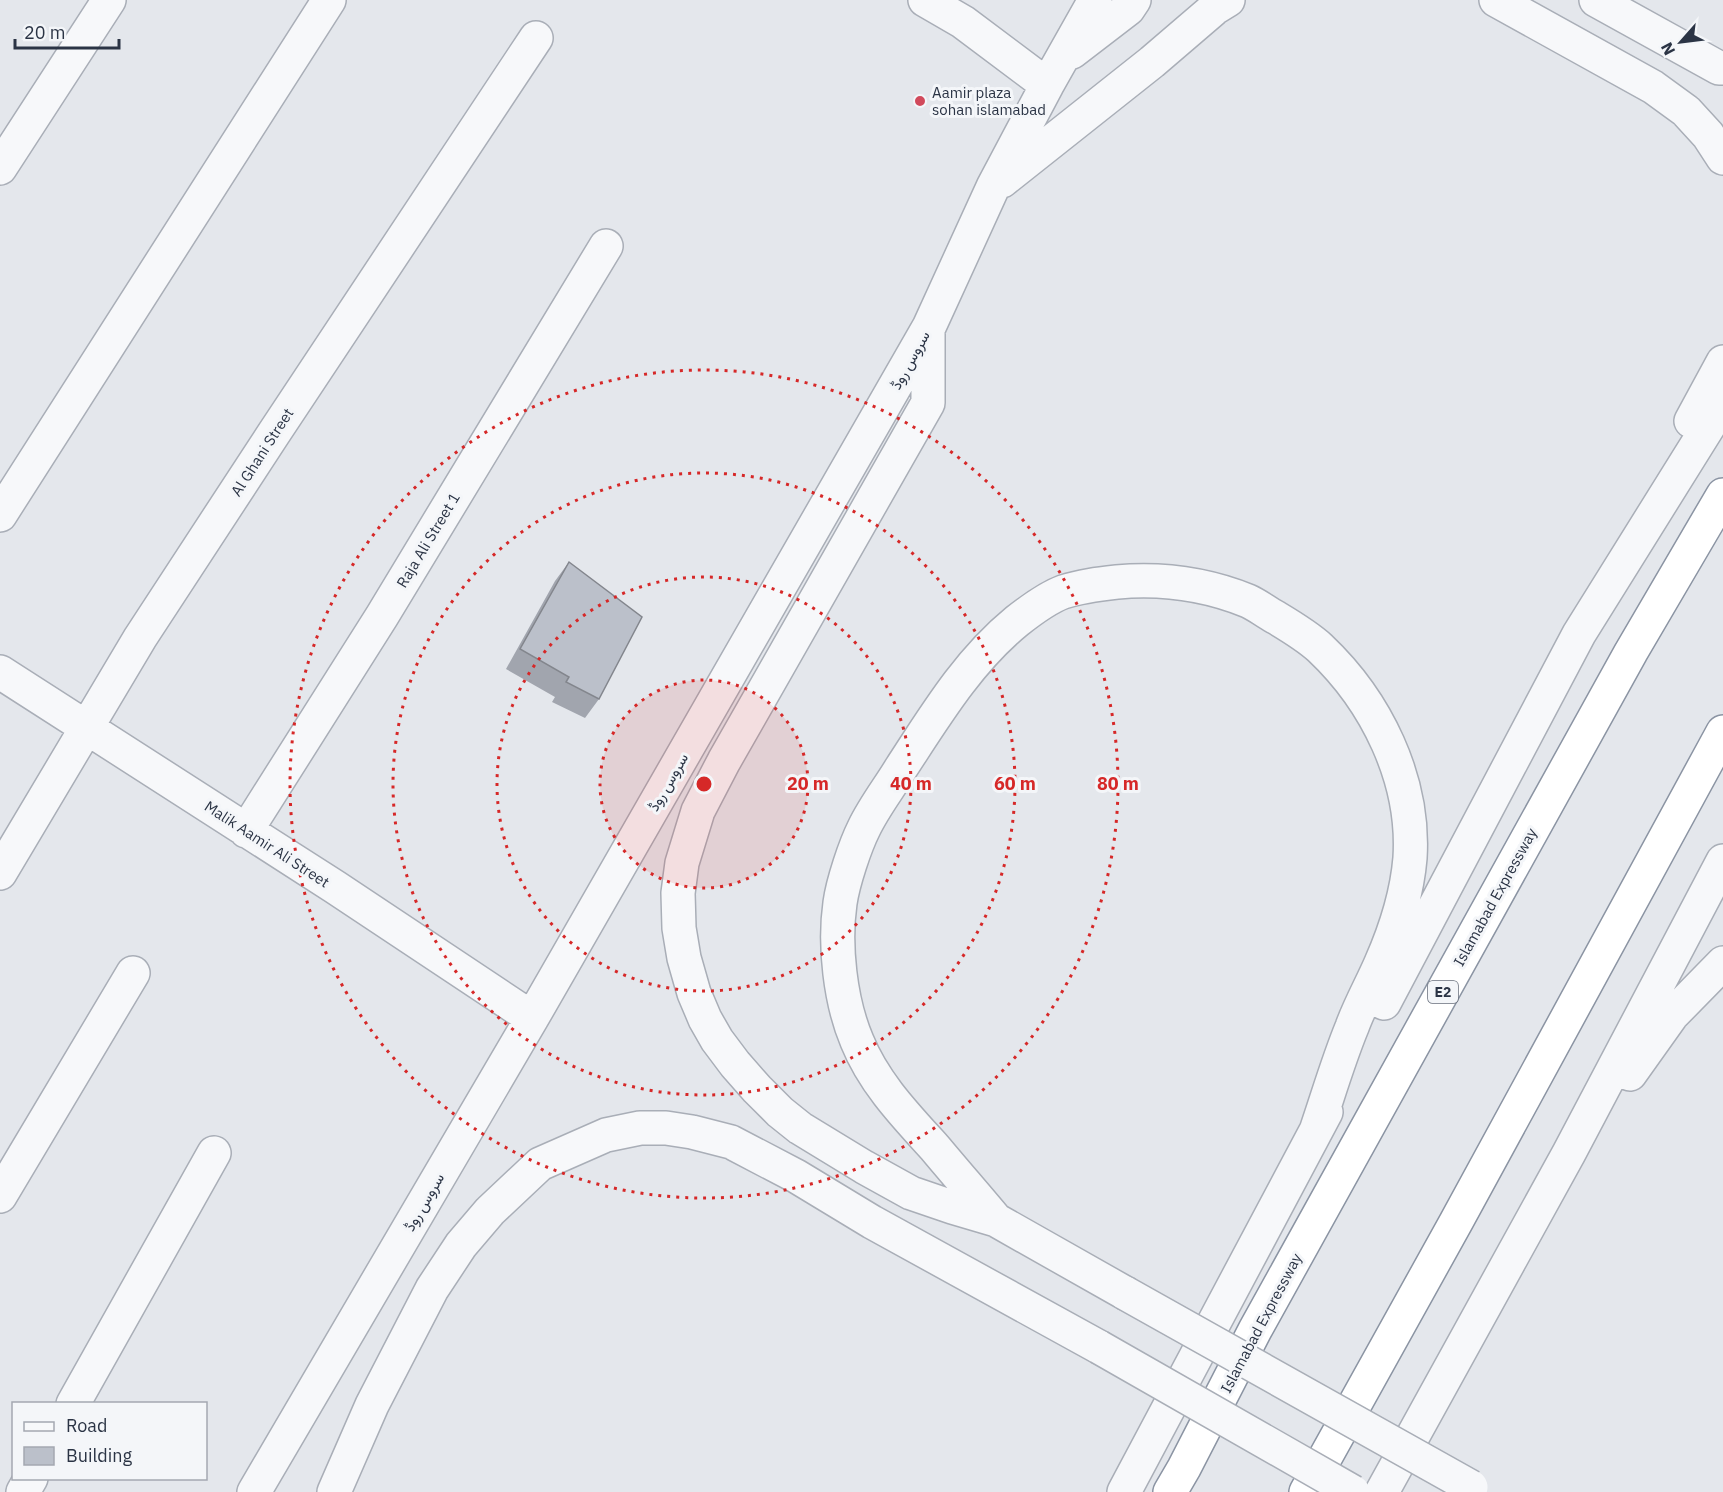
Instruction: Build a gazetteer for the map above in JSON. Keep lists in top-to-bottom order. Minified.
{"streets":{"highway":["Islamabad Expressway","E2"],"street":["سروس روڈ","Al Ghani Street","Raja Ali Street 1","Malik Aamir Ali Street"]},"crossings":[["سروس روڈ","Malik Aamir Ali Street"],["Al Ghani Street","Malik Aamir Ali Street"],["Raja Ali Street 1","Malik Aamir Ali Street"]],"places":["Aamir plaza sohan islamabad"],"legend":["Road","Building"],"scale_bar":"20 m","north":"bottom left","rings":["20 m","40 m","60 m","80 m"]}
